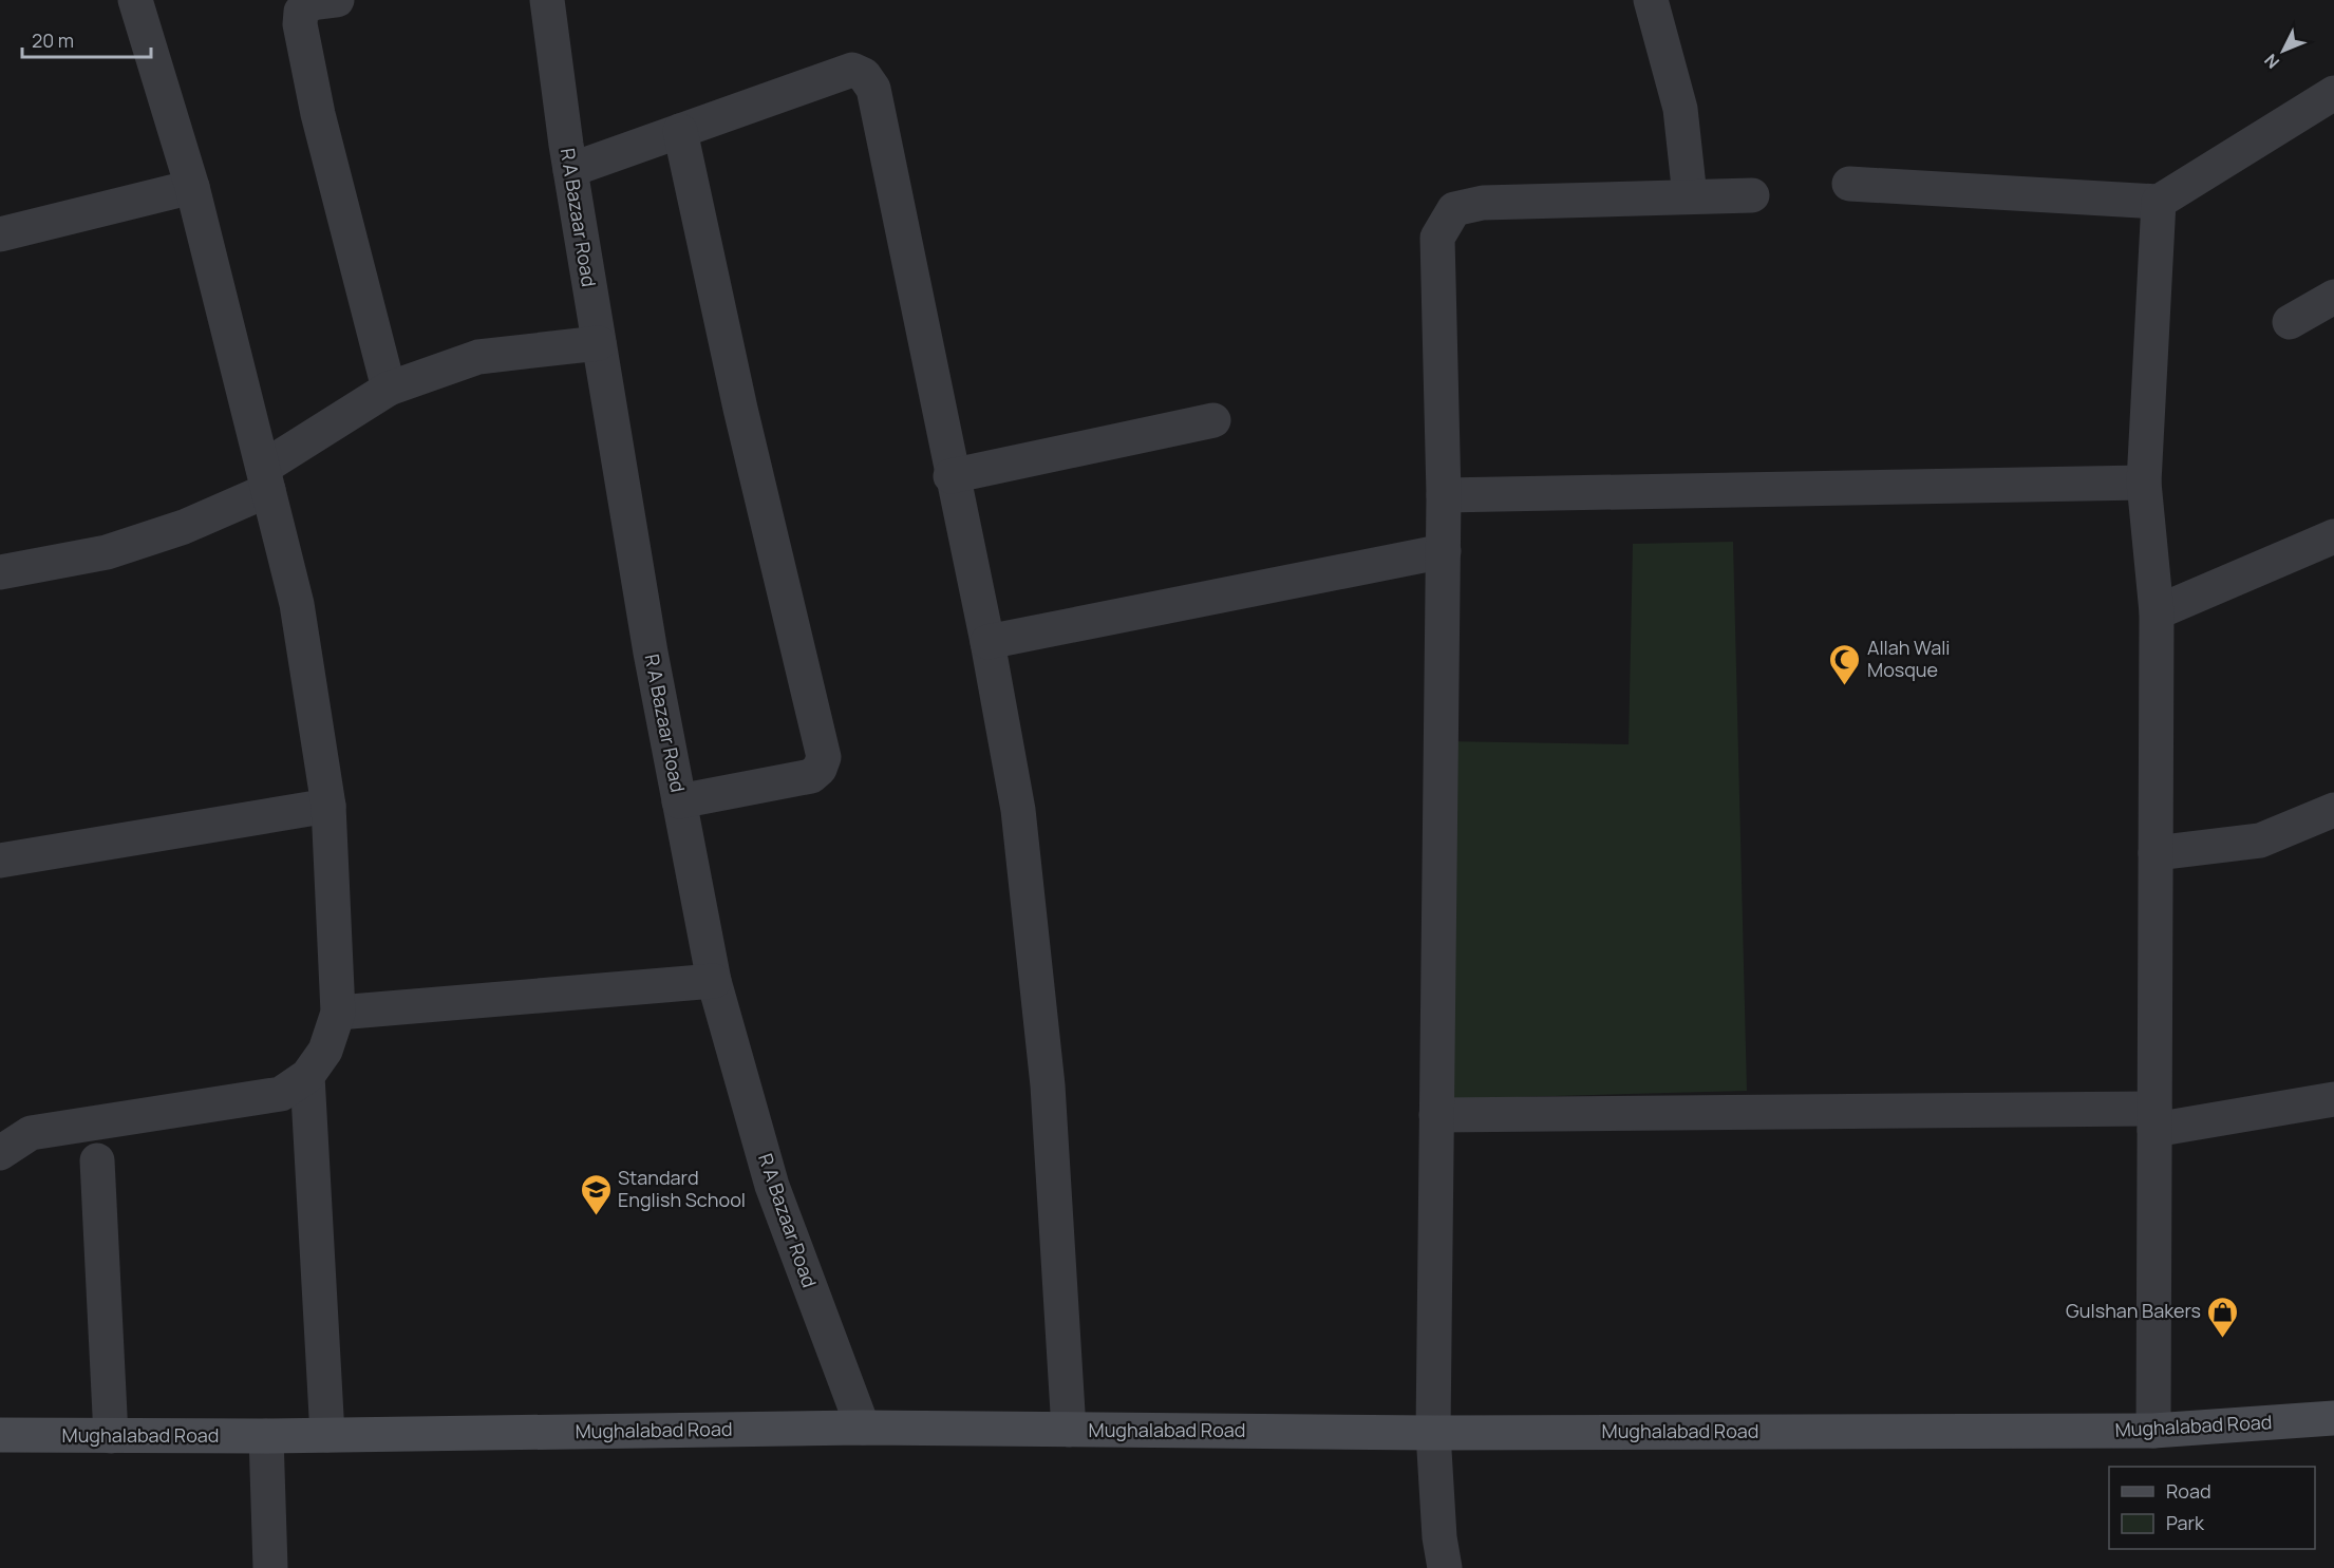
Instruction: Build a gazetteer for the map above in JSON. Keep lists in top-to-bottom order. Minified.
{"streets":{"street":["R A Bazaar Road","Mughalabad Road"]},"crossings":[["R A Bazaar Road","Mughalabad Road"]],"places":{"mosque":["Allah Wali Mosque"],"school or university":["Standard English School"],"shop":["Gulshan Bakers"]},"legend":["Road","Park"],"scale_bar":"20 m","north":"bottom left"}
